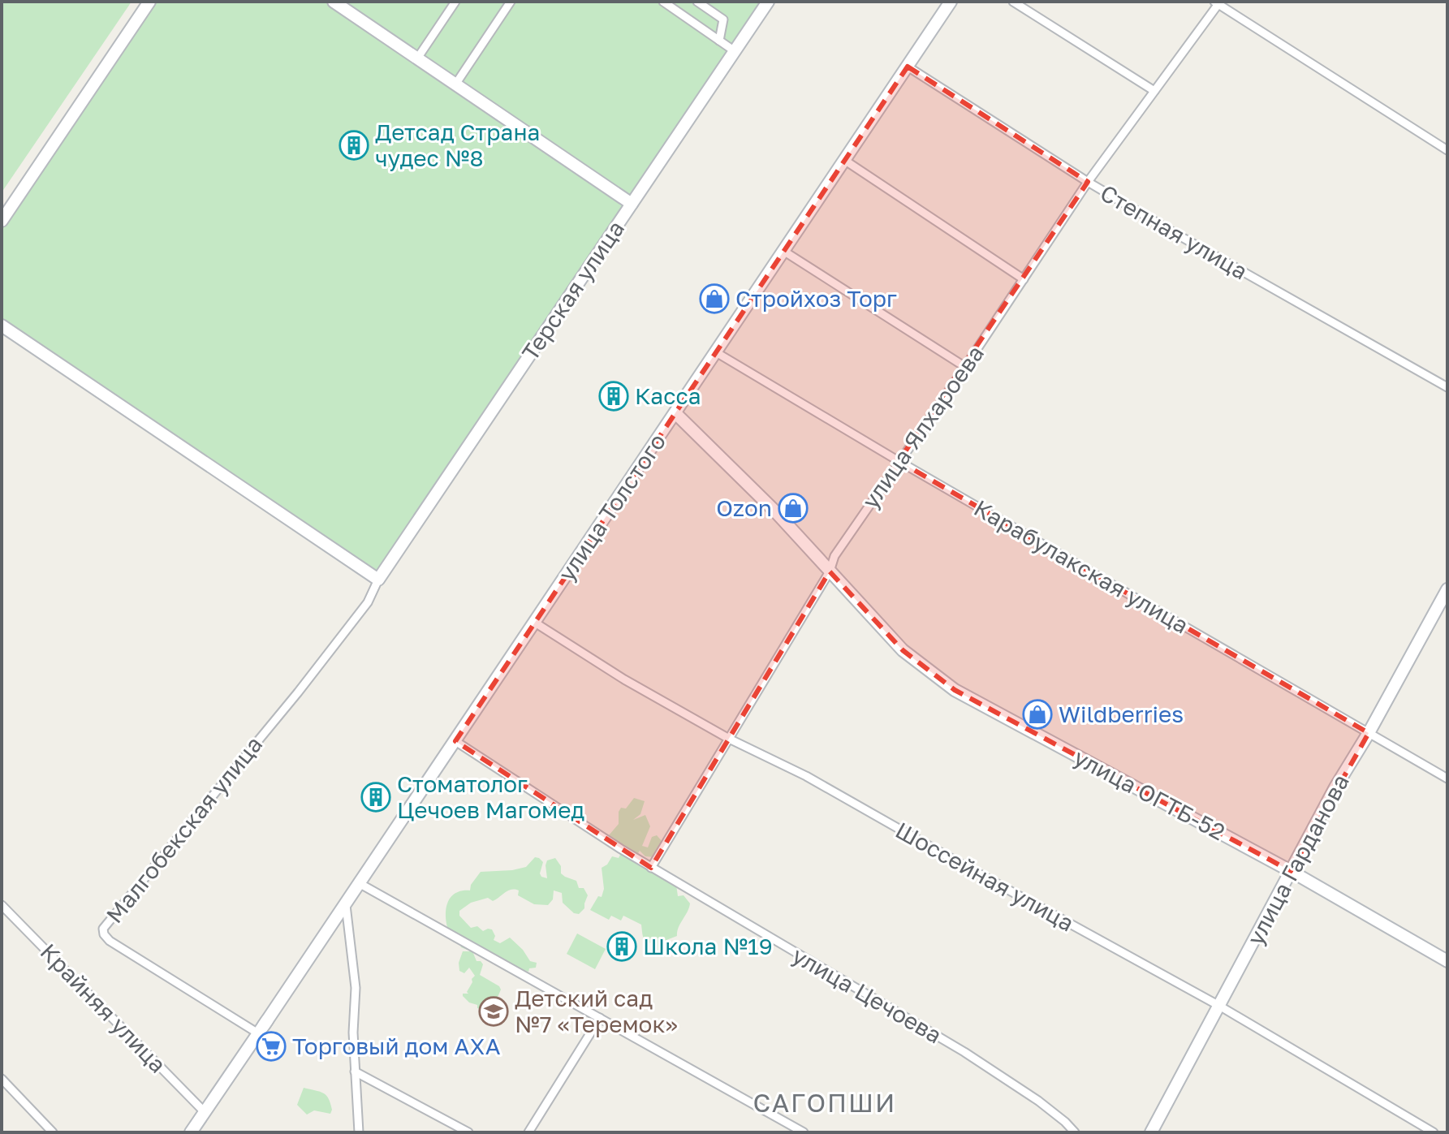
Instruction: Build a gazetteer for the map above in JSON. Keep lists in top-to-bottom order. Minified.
{"streets":{"street":["Степная улица","Терская улица","улица Ялхароева","улица Толстого","Карабулакская улица","улица ОГТБ-52","Малгобекская улица","улица Гарданова","Шоссейная улица","улица Цечоева","Крайняя улица"]},"crossings":[["Степная улица","улица Ялхароева"],["Степная улица","улица Толстого"],["Терская улица","Малгобекская улица"],["улица Ялхароева","Карабулакская улица"],["улица Ялхароева","улица ОГТБ-52"],["улица Ялхароева","Шоссейная улица"],["улица Ялхароева","улица Цечоева"],["улица Толстого","Карабулакская улица"],["улица Толстого","улица ОГТБ-52"],["улица Толстого","Шоссейная улица"],["улица Толстого","улица Цечоева"],["Карабулакская улица","улица Гарданова"],["улица ОГТБ-52","улица Гарданова"],["улица Гарданова","Шоссейная улица"]],"districts":["САГОПШИ"],"places":{"building":["Детсад Страна чудес №8","Касса","Стоматолог Цечоев Магомед","Школа №19"],"shop":["Стройхоз Торг","Ozon","Wildberries"],"school or university":["Детский сад №7 «Теремок»"],"supermarket":["Торговый дом АХА"]}}
